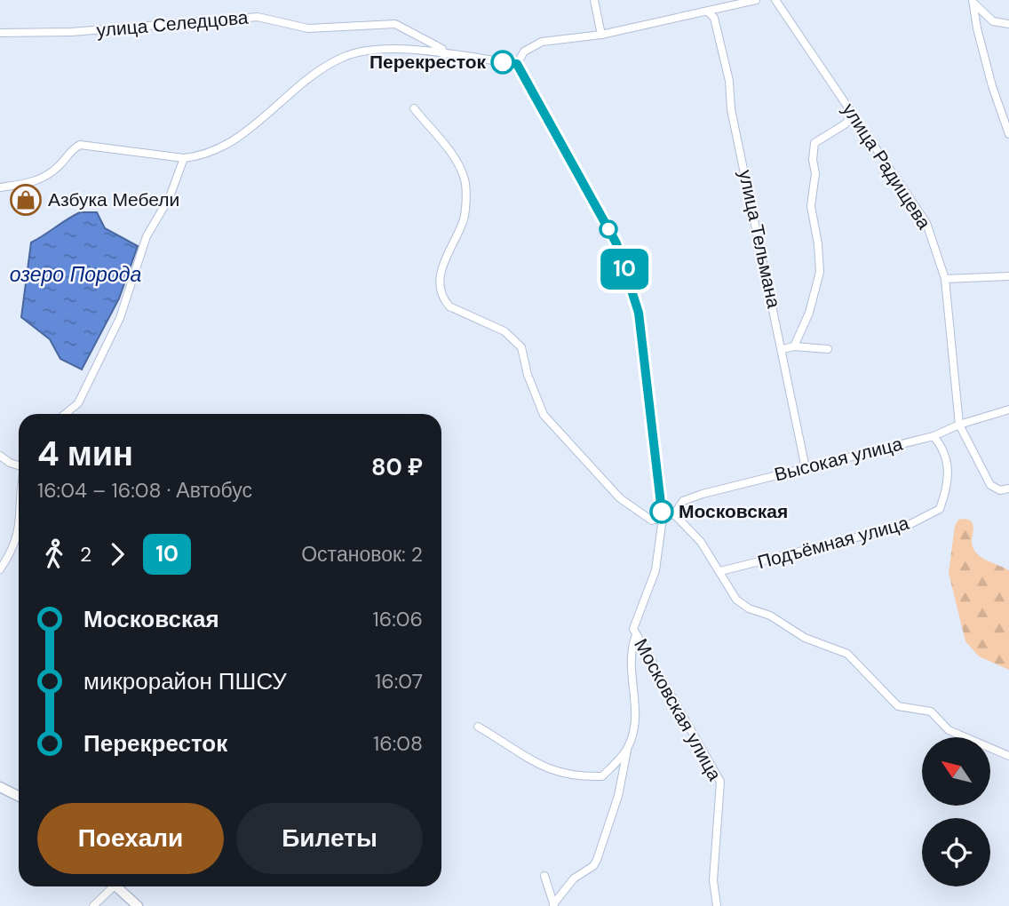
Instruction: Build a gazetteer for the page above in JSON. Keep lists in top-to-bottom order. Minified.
{"streets":{"street":["улица Селедцова","улица Радищева","улица Тельмана","Высокая улица","Подъёмная улица","Московская улица"]},"crossings":[["улица Радищева","Высокая улица"],["улица Тельмана","Высокая улица"],["Высокая улица","Подъёмная улица"],["Высокая улица","Московская улица"]],"water":["озеро Порода"],"places":{"other":["Перекресток","Московская"],"shop":["Азбука Мебели"]},"lines":["bus line 10"],"north":"top left","page":{"on_map":"10","heading":["4 мин","16:04 – 16:08 · Автобус","80 ₽"],"legs":["2","10","Остановок: 2"],"list":[{"name":"Московская","value":"16:06"},{"name":"микрорайон ПШСУ","value":"16:07"},{"name":"Перекресток","value":"16:08"}],"buttons":["Поехали","Билеты"]}}
